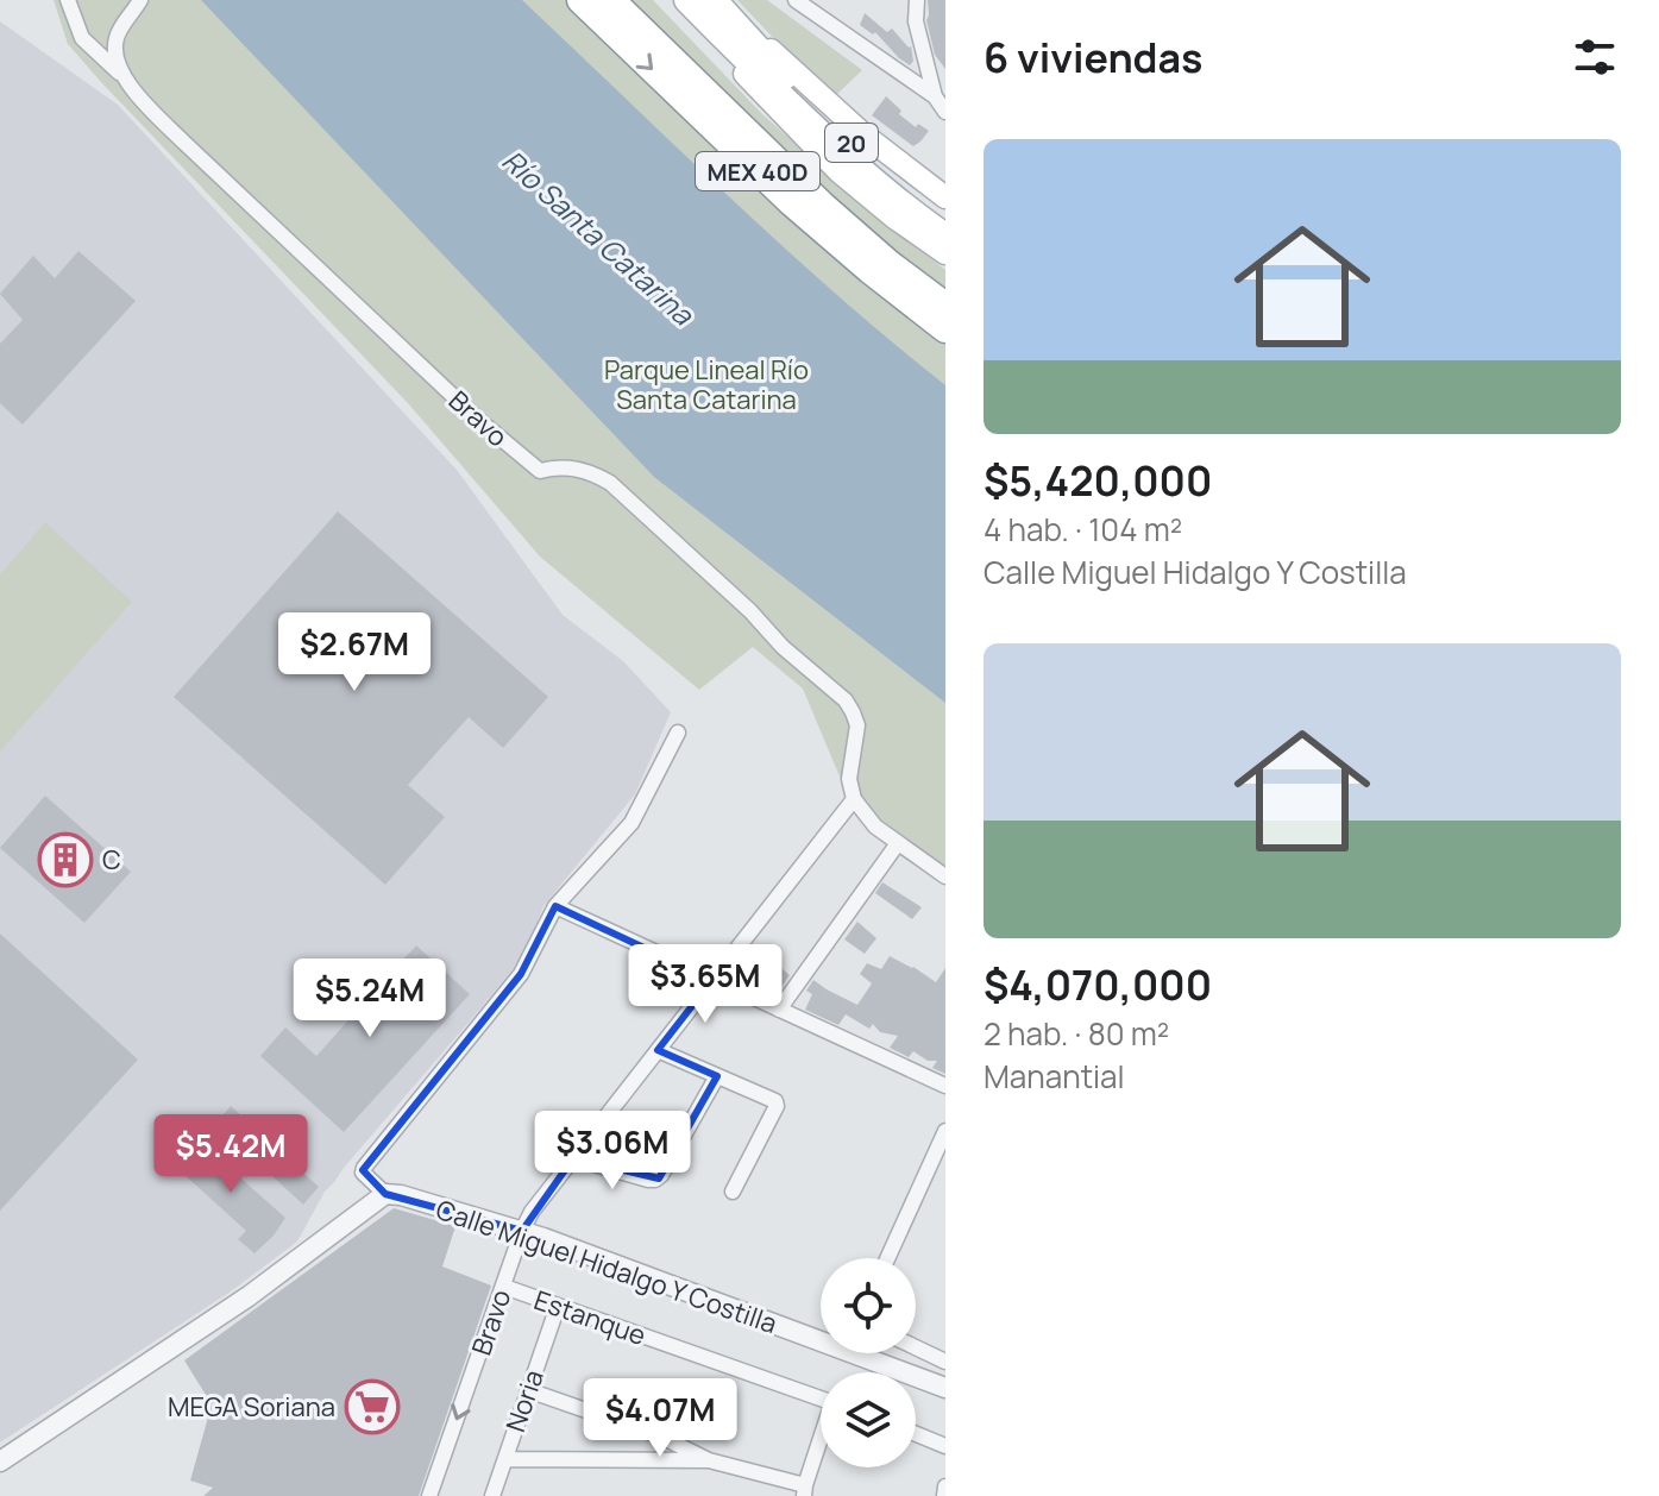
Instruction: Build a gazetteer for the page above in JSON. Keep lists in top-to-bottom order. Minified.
{"streets":{"highway":["MEX 40D"],"main road":["20"],"street":["Bravo","Calle Miguel Hidalgo Y Costilla","Estanque","Noria"]},"crossings":[["Bravo","Calle Miguel Hidalgo Y Costilla"],["Bravo","Estanque"],["Estanque","Noria"]],"water":["Río Santa Catarina"],"parks":["Parque Lineal Río Santa Catarina"],"places":{"building":["C"],"supermarket":["MEGA Soriana"]},"page":{"heading":"6 viviendas","list":[{"name":"$5,420,000","note":"4 hab. · 104 m² · Calle Miguel Hidalgo Y Costilla"},{"name":"$4,070,000","note":"2 hab. · 80 m² · Manantial"}],"price":["$2.67M","$3.65M","$5.24M","$3.06M","$5.42M","$4.07M"]}}
